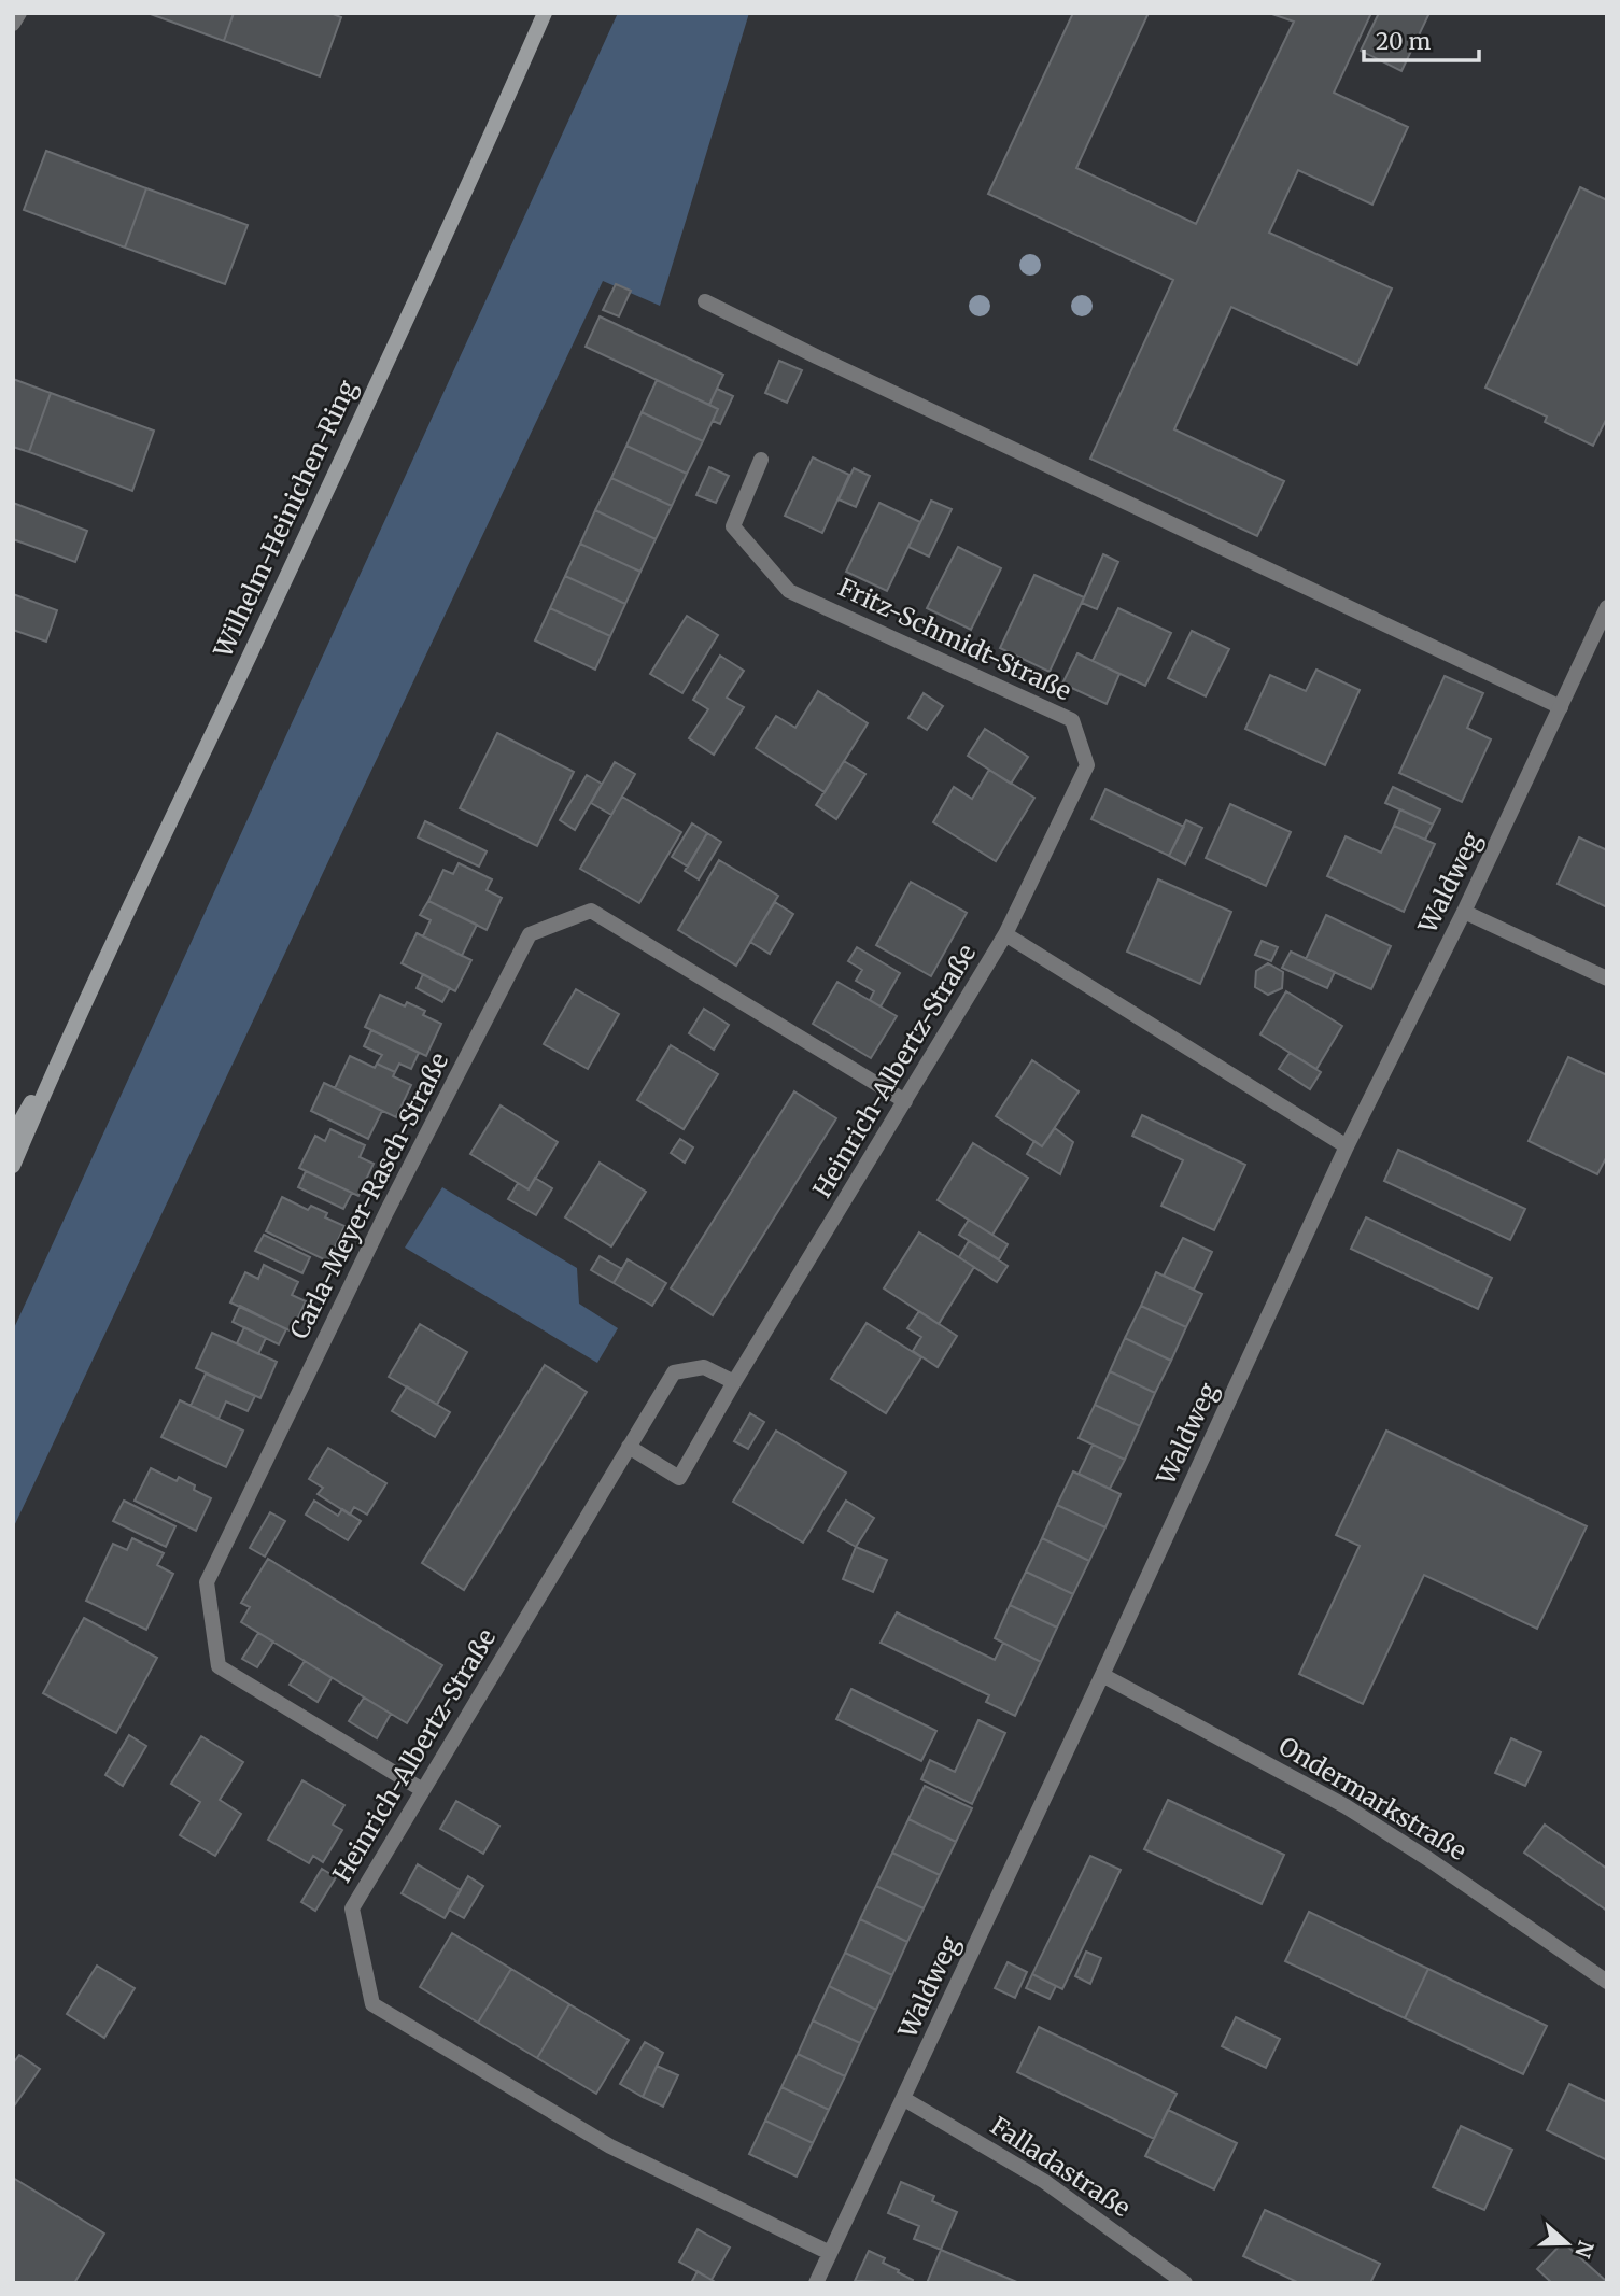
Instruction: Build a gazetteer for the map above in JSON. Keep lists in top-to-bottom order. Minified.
{"streets":{"main road":["Wilhelm-Heinichen-Ring"],"street":["Fritz-Schmidt-Straße","Waldweg","Heinrich-Albertz-Straße","Carla-Meyer-Rasch-Straße","Ondermarkstraße","Falladastraße"]},"crossings":[["Fritz-Schmidt-Straße","Heinrich-Albertz-Straße"],["Waldweg","Heinrich-Albertz-Straße"],["Waldweg","Ondermarkstraße"],["Waldweg","Falladastraße"],["Heinrich-Albertz-Straße","Carla-Meyer-Rasch-Straße"]],"scale_bar":"20 m","north":"right"}
